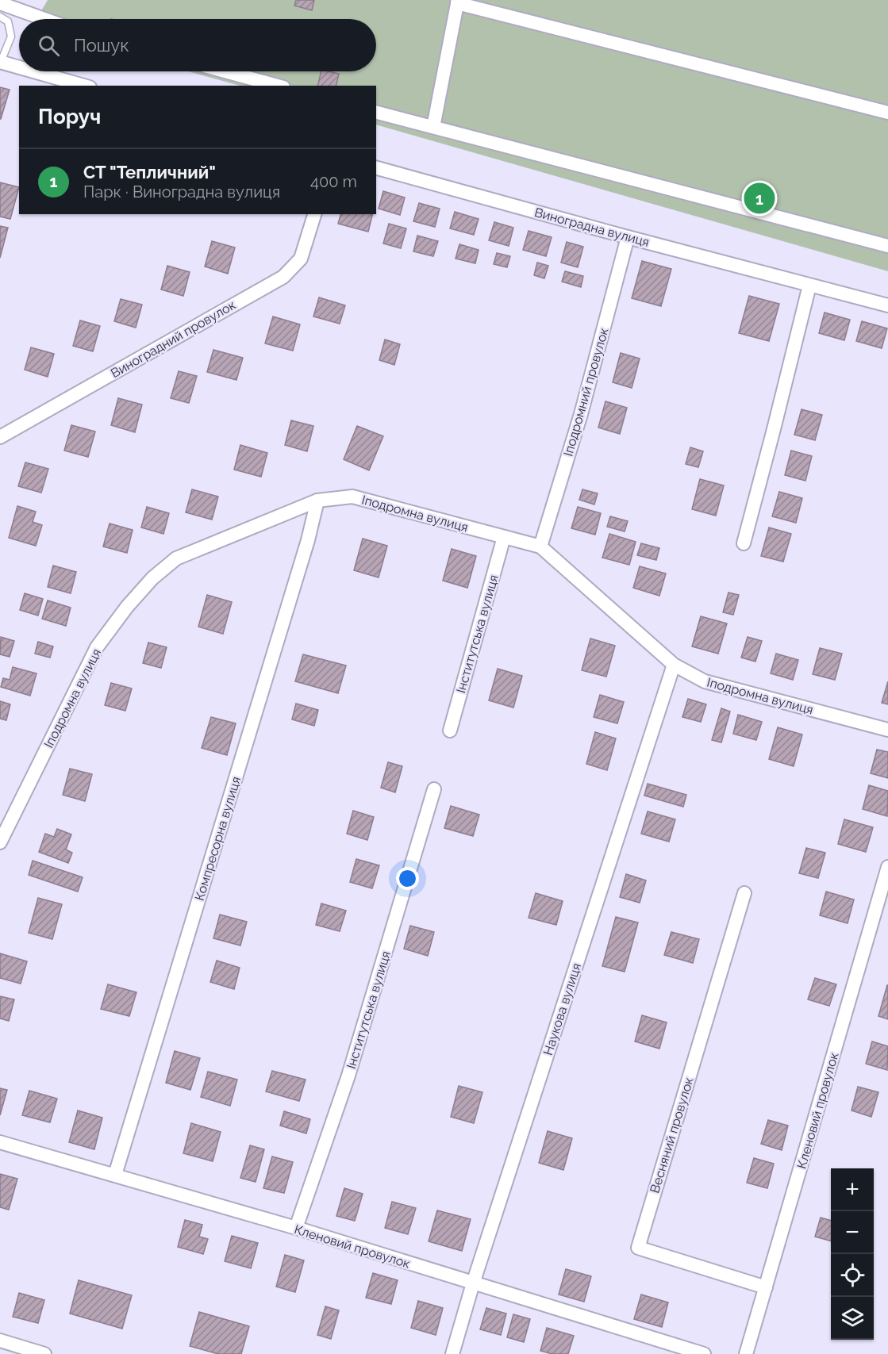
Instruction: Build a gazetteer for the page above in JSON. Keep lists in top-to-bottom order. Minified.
{"streets":{"street":["Виноградна вулиця","Виноградний провулок","Іподромний провулок","Іподромна вулиця","Інститутська вулиця","Компресорна вулиця","Наукова вулиця","Кленовий провулок","Весняний провулок"]},"crossings":[["Виноградна вулиця","Іподромний провулок"],["Іподромний провулок","Іподромна вулиця"],["Іподромна вулиця","Інститутська вулиця"],["Іподромна вулиця","Компресорна вулиця"],["Іподромна вулиця","Наукова вулиця"],["Інститутська вулиця","Кленовий провулок"],["Компресорна вулиця","Кленовий провулок"],["Наукова вулиця","Кленовий провулок"],["Кленовий провулок","Весняний провулок"]],"page":{"search":"Пошук","heading":"Поруч","list":[{"mark":"1","name":"СТ \"Тепличний\"","note":"Парк · Виноградна вулиця","value":"400 m"}],"pins":"1","map_buttons":["+","−"]}}
